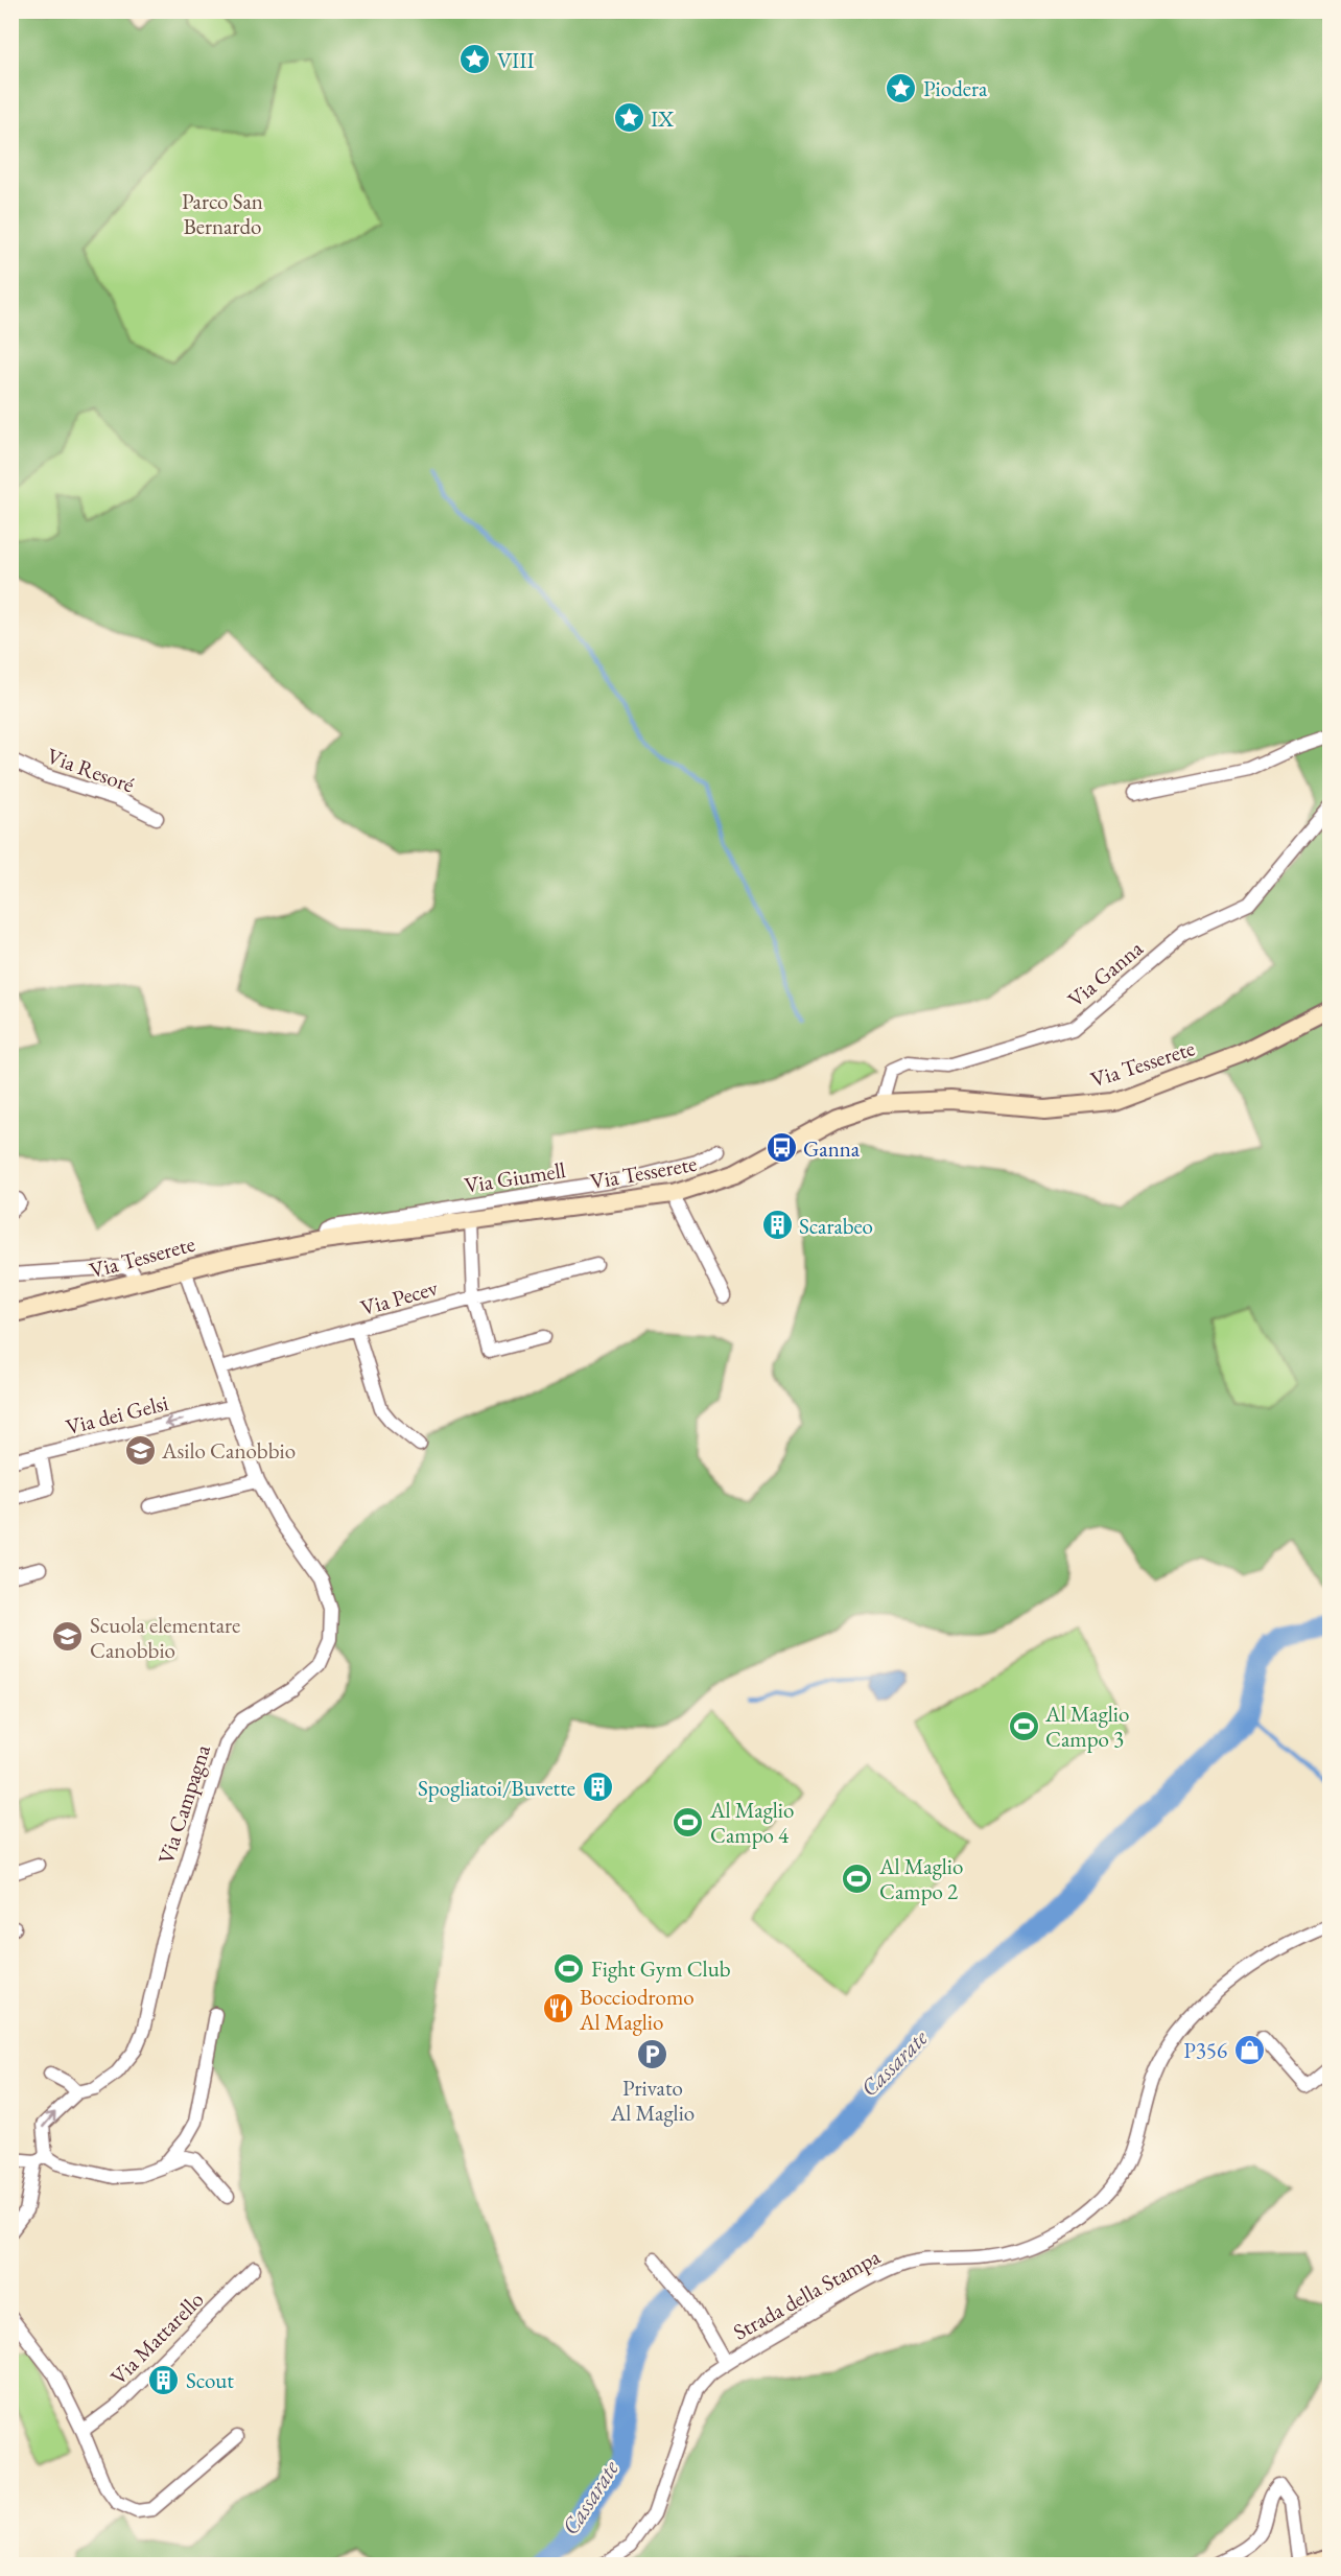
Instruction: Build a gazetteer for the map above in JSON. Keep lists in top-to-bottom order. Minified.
{"streets":{"main road":["Via Tesserete"],"street":["Via Resoré","Via Ganna","Via Giumell","Via Pecev","Via dei Gelsi","Via Campagna","Strada della Stampa","Via Mattarello"]},"crossings":[["Via Ganna","Via Tesserete"],["Via Tesserete","Via Giumell"],["Via Tesserete","Via Campagna"],["Via dei Gelsi","Via Campagna"]],"water":["Cassarate"],"parks":["Parco San Bernardo"],"places":{"place":["VIII","Piodera","IX"],"bus stop":["Ganna"],"building":["Scarabeo","Spogliatoi/Buvette","Scout"],"school or university":["Asilo Canobbio","Scuola elementare Canobbio"],"sports":["Al Maglio Campo 3","Al Maglio Campo 4","Al Maglio Campo 2","Fight Gym Club"],"restaurant":["Bocciodromo Al Maglio"],"shop":["P356"],"parking":["Privato Al Maglio"]}}
